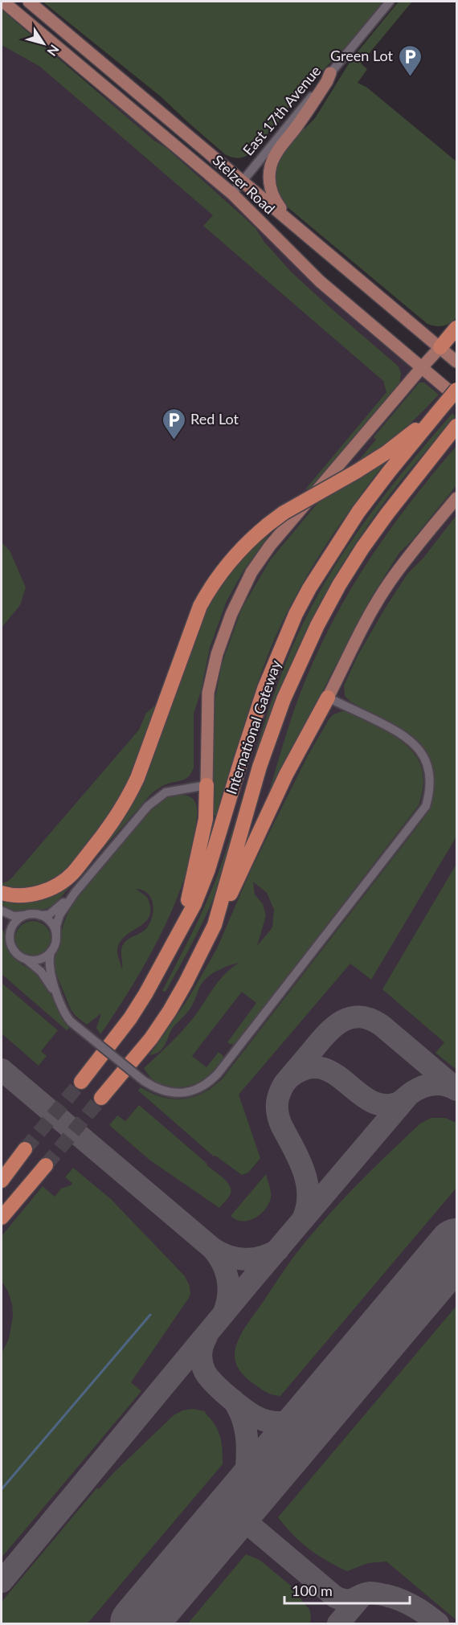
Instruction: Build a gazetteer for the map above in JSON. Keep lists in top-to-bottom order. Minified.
{"streets":{"highway":["International Gateway"],"main road":["Stelzer Road"],"street":["East 17th Avenue"]},"crossings":[["East 17th Avenue","Stelzer Road"]],"places":{"parking":["Green Lot","Red Lot"]},"scale_bar":"100 m","north":"bottom right"}
